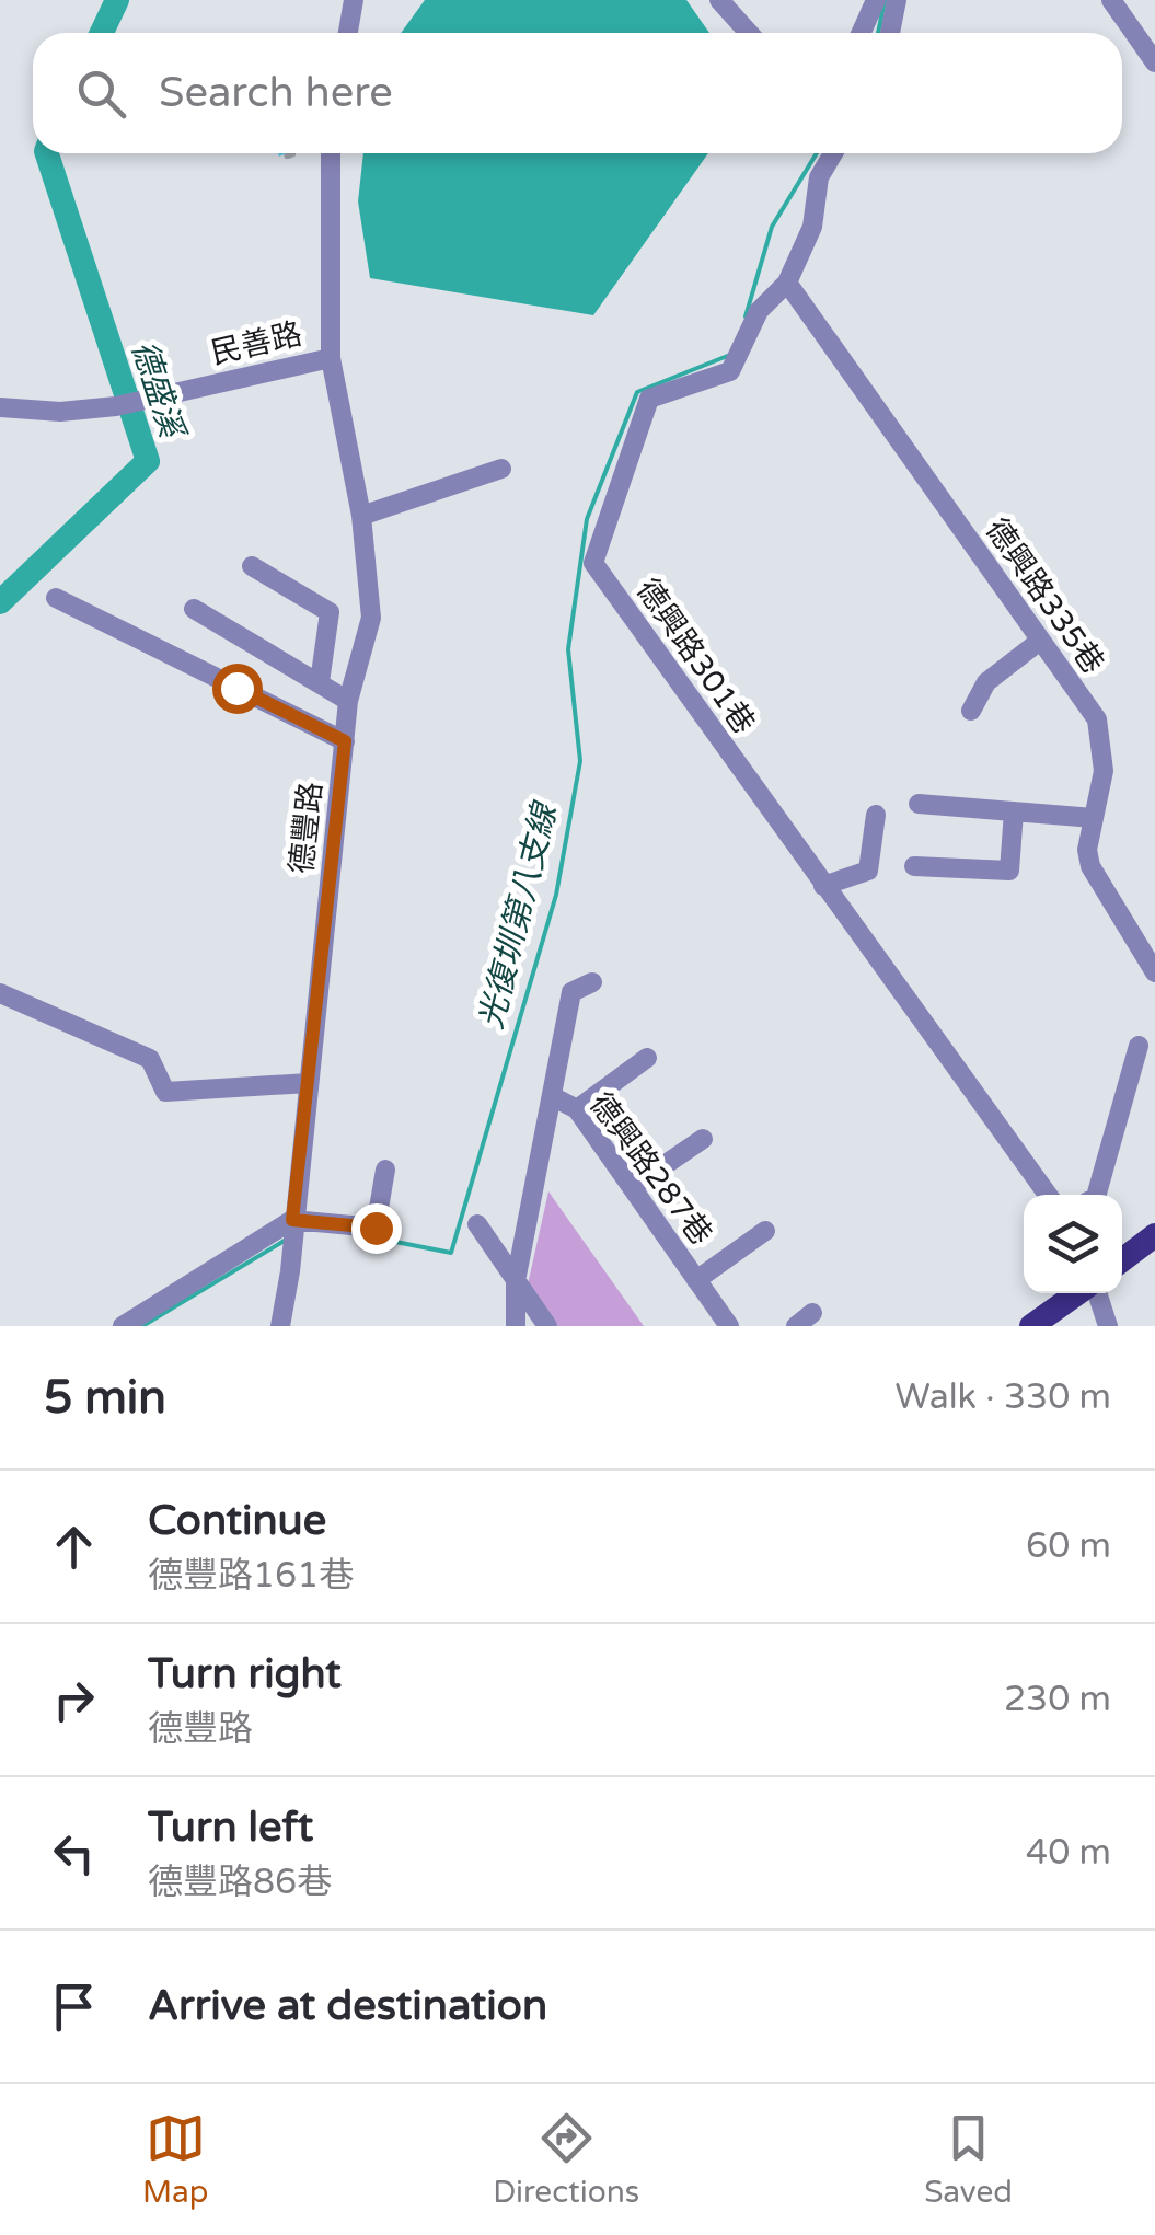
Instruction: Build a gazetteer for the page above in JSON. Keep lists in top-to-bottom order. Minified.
{"streets":{"street":["民善路","德興路335巷","德興路301巷","德豐路","德興路287巷"]},"crossings":[["民善路","德豐路"],["德興路335巷","德興路301巷"]],"water":["德盛溪","光復圳第八支線"],"page":{"search":"Search here","heading":["5 min","Walk · 330 m"],"list":[["Continue","德豐路161巷","60 m"],["Turn right","德豐路","230 m"],["Turn left","德豐路86巷","40 m"],"Arrive at destination"],"nav":["Map","Directions","Saved"]}}
